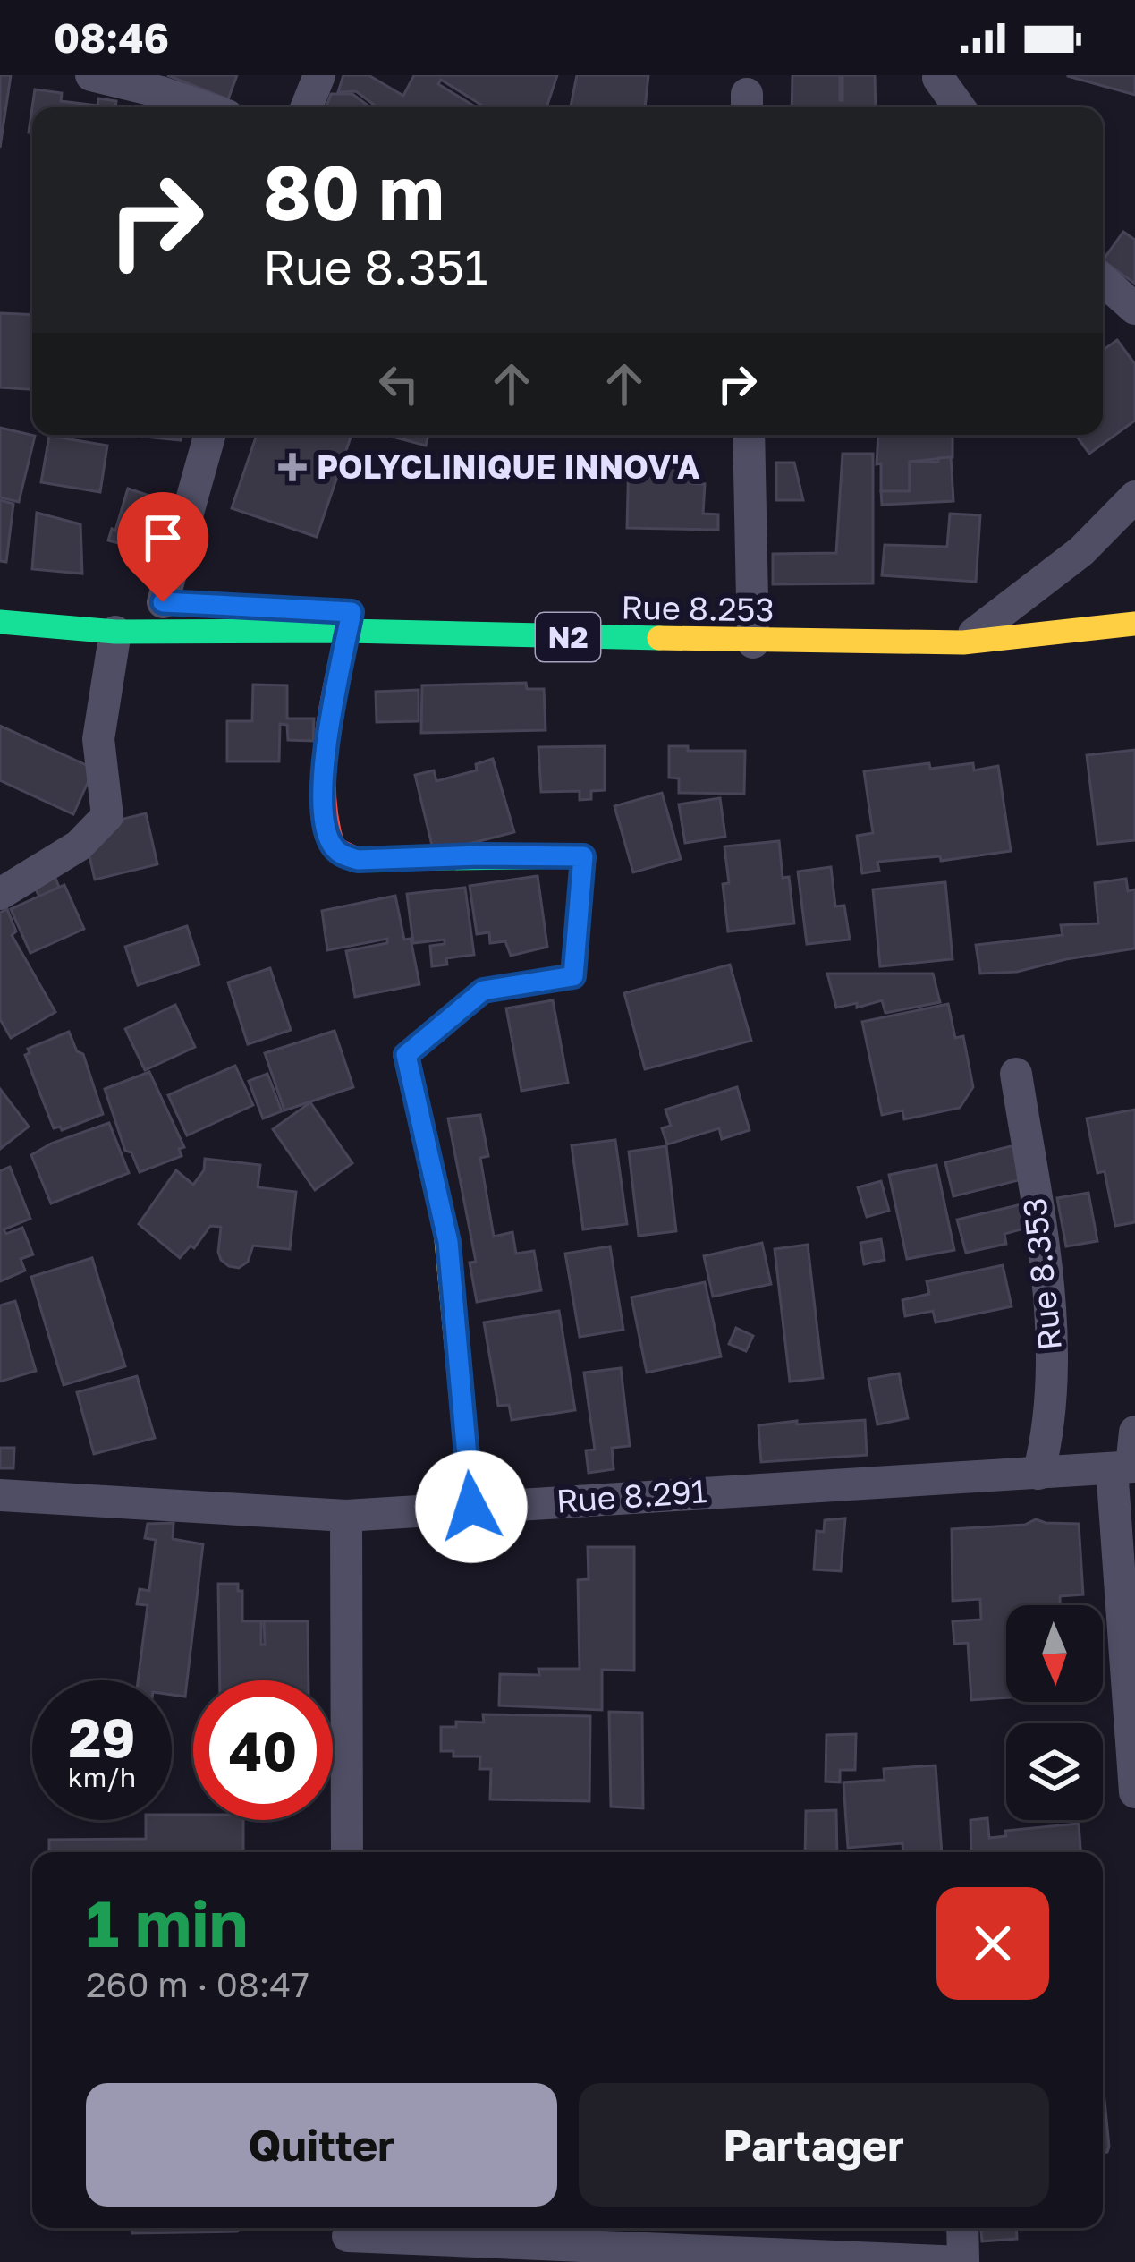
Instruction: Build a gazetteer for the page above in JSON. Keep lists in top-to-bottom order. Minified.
{"streets":{"main road":["Rue 8.253","N2"],"street":["Rue 8.353","Rue 8.291"]},"crossings":[["Rue 8.353","Rue 8.291"]],"places":{"health":["POLYCLINIQUE INNOV'A"]},"north":"bottom","page":{"status":"08:46","turn":["80 m","Rue 8.351"],"speed":"29 km/h","limit":"40","heading":["1 min","260 m · 08:47"],"buttons":["Quitter","Partager"]}}
